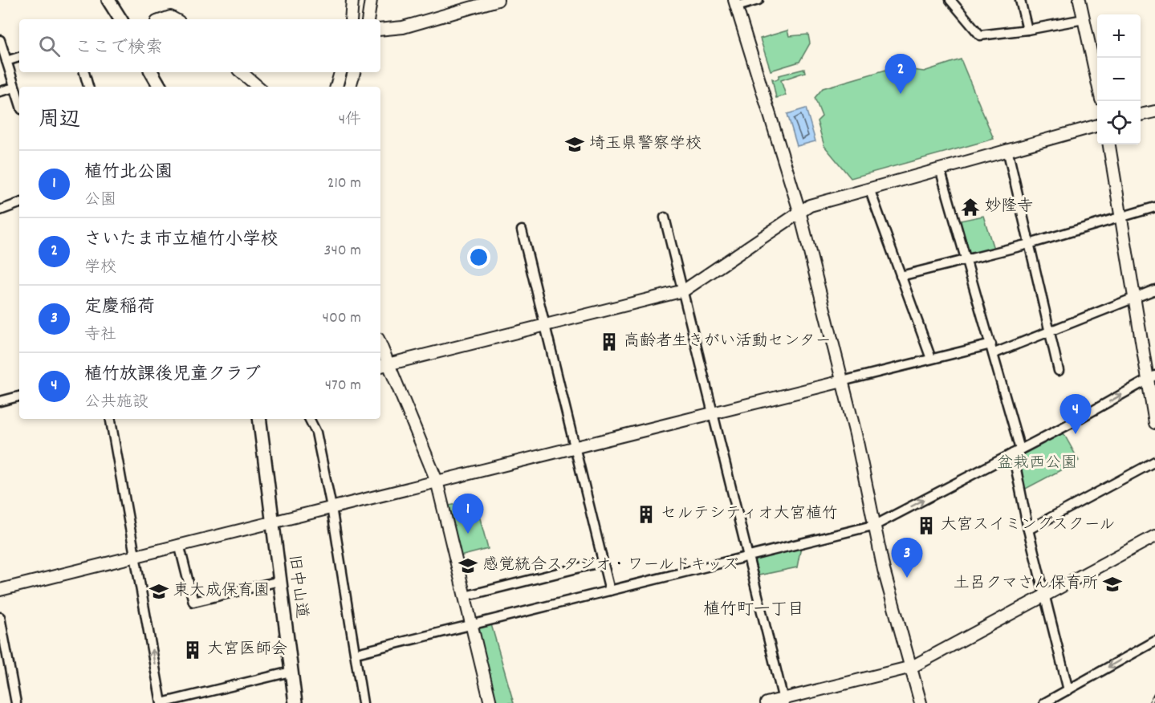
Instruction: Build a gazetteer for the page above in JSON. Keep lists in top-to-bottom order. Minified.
{"streets":{"main road":["旧中山道"]},"districts":["植竹町一丁目"],"parks":["盆栽西公園"],"places":{"school or university":["埼玉県警察学校","感覚統合スタジオ・ワールドキッズ","土呂クマさん保育所","東大成保育園"],"temple":["妙隆寺"],"building":["高齢者生きがい活動センター","セルテシティオ大宮植竹","大宮スイミングスクール","大宮医師会"]},"page":{"map_buttons":["+","−"],"search":"ここで検索","pins":["2","4","1","3"],"heading":["周辺","4件"],"list":[{"mark":"1","name":"植竹北公園","note":"公園","value":"210 m"},{"mark":"2","name":"さいたま市立植竹小学校","note":"学校","value":"340 m"},{"mark":"3","name":"定慶稲荷","note":"寺社","value":"400 m"},{"mark":"4","name":"植竹放課後児童クラブ","note":"公共施設","value":"470 m"}]}}
